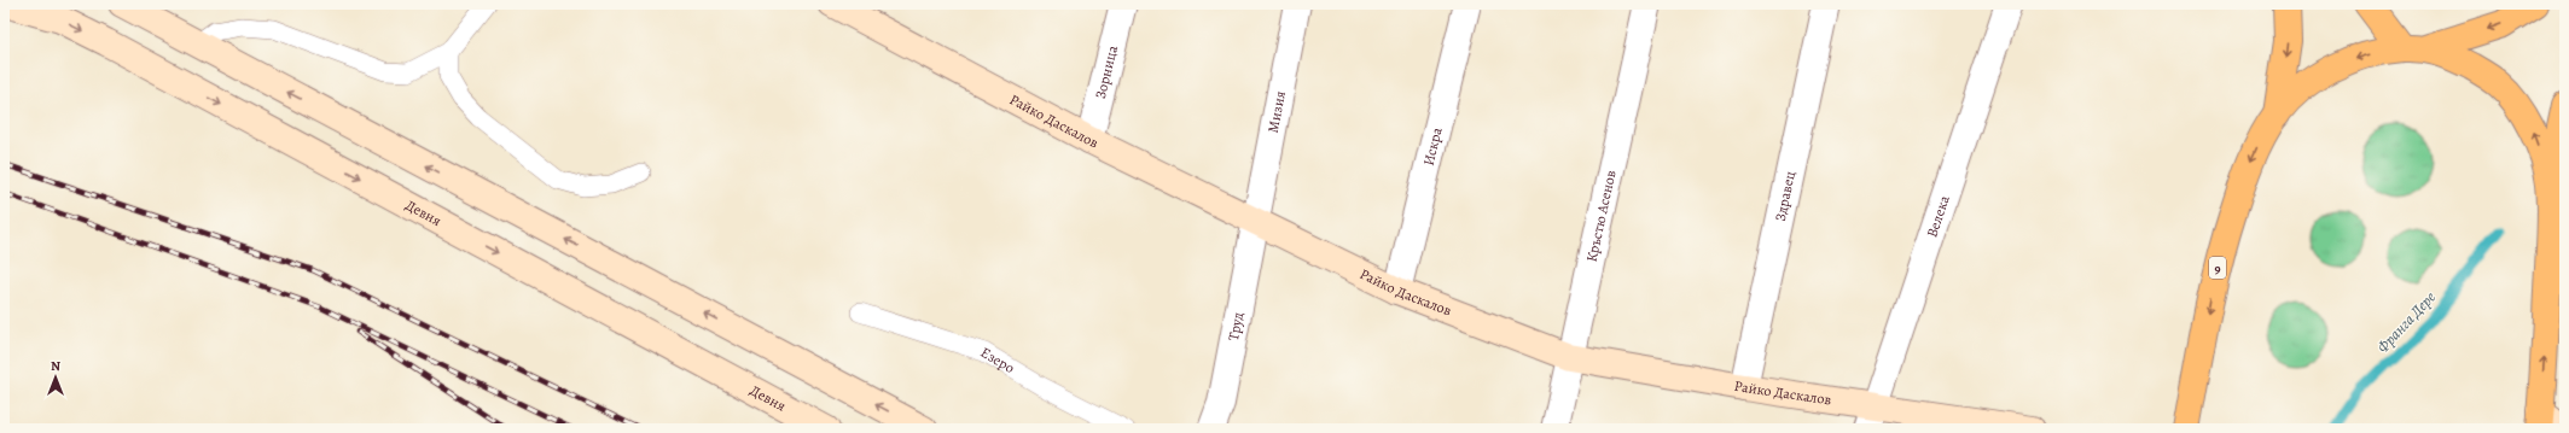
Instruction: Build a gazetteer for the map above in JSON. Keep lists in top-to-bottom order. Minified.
{"streets":{"main road":["Райко Даскалов","Девня","9"],"street":["Зорница","Мизия","Искра","Здравец","Кръстю Асенов","Велека","Труд"],"lane":["Езеро"]},"crossings":[["Зорница","Райко Даскалов"],["Мизия","Райко Даскалов"],["Мизия","Труд"],["Райко Даскалов","Искра"],["Райко Даскалов","Здравец"],["Райко Даскалов","Кръстю Асенов"],["Райко Даскалов","Велека"],["Райко Даскалов","Труд"]],"water":["Франга Дере"],"north":"top"}
